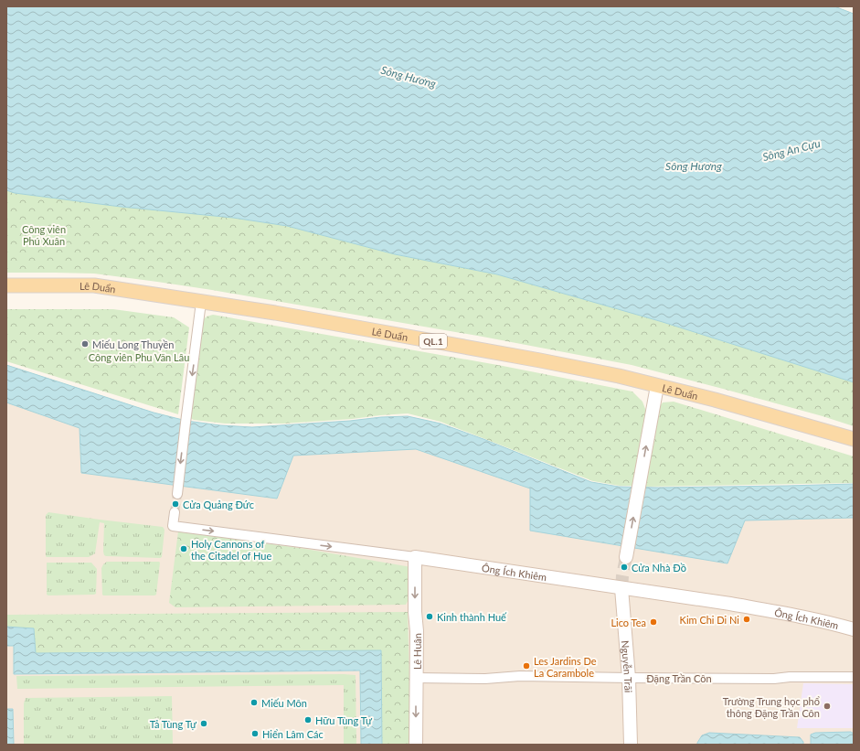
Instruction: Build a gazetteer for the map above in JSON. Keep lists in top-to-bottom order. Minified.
{"streets":{"main road":["Lê Duẩn","QL.1"],"street":["Ông Ích Khiêm","Lê Huân","Nguyễn Trãi","Đặng Trần Côn"]},"crossings":[["Ông Ích Khiêm","Lê Huân"],["Ông Ích Khiêm","Nguyễn Trãi"],["Lê Huân","Đặng Trần Côn"],["Nguyễn Trãi","Đặng Trần Côn"]],"one_way":["Lê Huân"],"water":["Sông Hương","Sông An Cựu"],"parks":["Công viên Phú Xuân","Công viên Phu Văn Lâu"],"places":["Miếu Long Thuyền","Cửa Quảng Đức","Holy Cannons of the Citadel of Hue","Cửa Nhà Đồ","Kinh thành Huế","Kim Chi Di Ni","Lico Tea","Les Jardins De La Carambole","Miếu Môn","Trường Trung học phổ thông Đặng Trần Côn","Hữu Tùng Tự","Tả Tùng Tự","Hiển Lâm Các"]}
